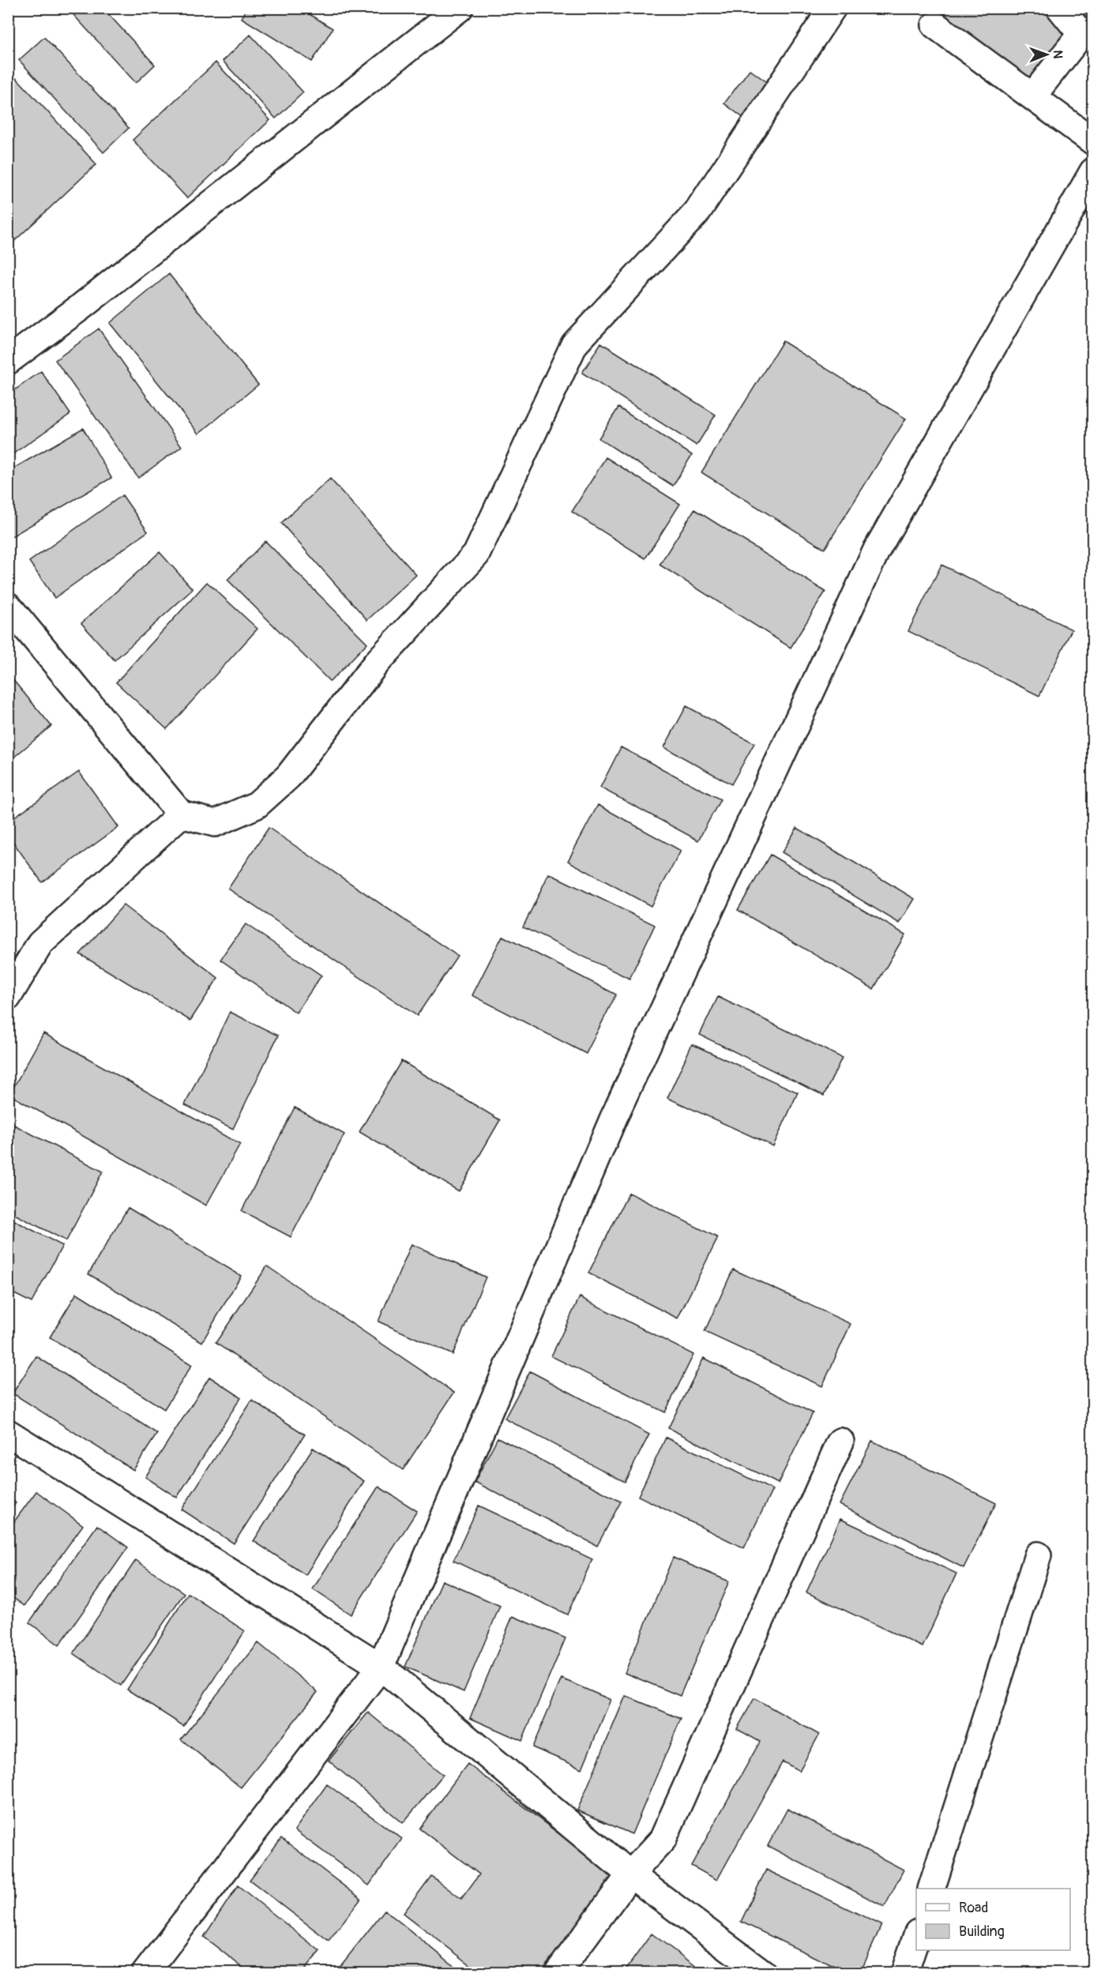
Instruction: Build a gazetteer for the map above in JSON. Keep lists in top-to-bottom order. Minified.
{"legend":["Road","Building"],"north":"right"}
